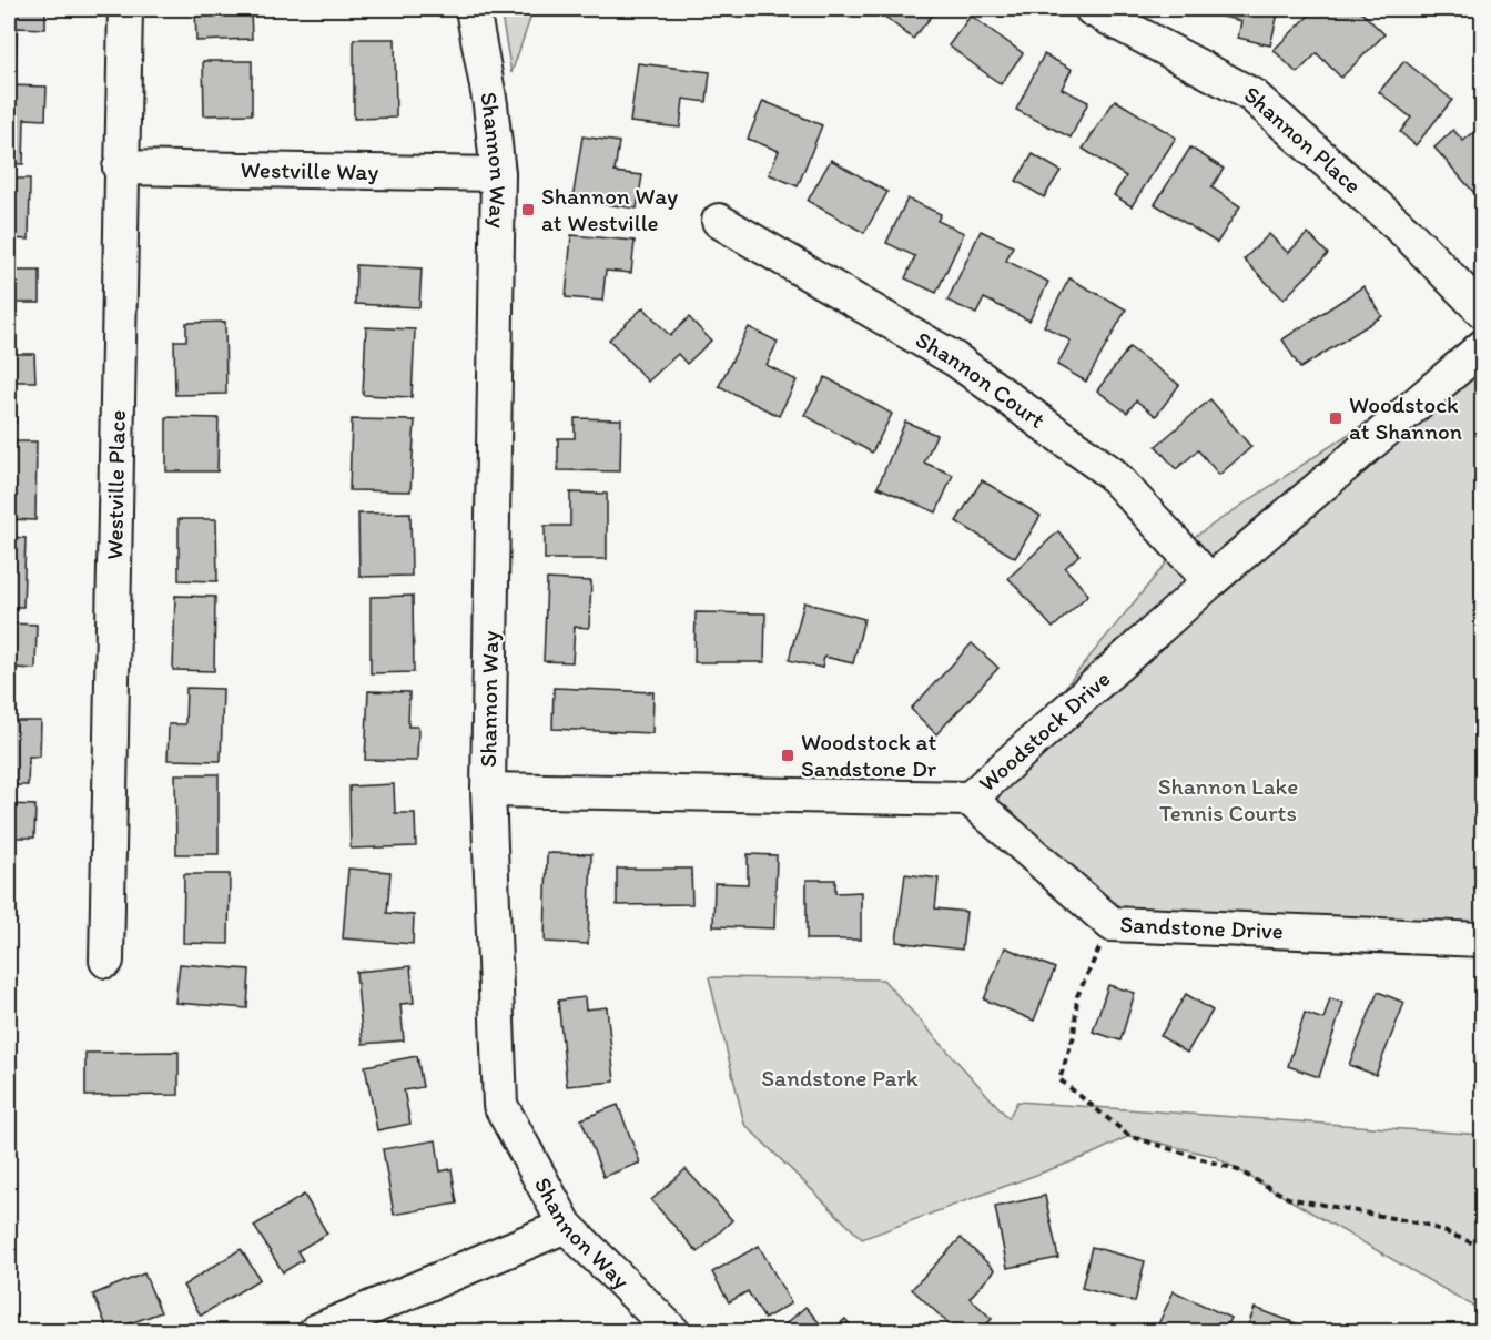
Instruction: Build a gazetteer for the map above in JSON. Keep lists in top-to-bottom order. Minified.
{"streets":{"street":["Shannon Place","Shannon Way","Westville Way","Shannon Court","Westville Place","Woodstock Drive","Sandstone Drive"]},"crossings":[["Shannon Way","Westville Way"],["Shannon Way","Woodstock Drive"],["Westville Way","Westville Place"],["Shannon Court","Woodstock Drive"],["Woodstock Drive","Sandstone Drive"]],"parks":["Shannon Lake Tennis Courts","Sandstone Park"],"places":{"transit":["Shannon Way at Westville","Woodstock at Shannon","Woodstock at Sandstone Dr"]}}
